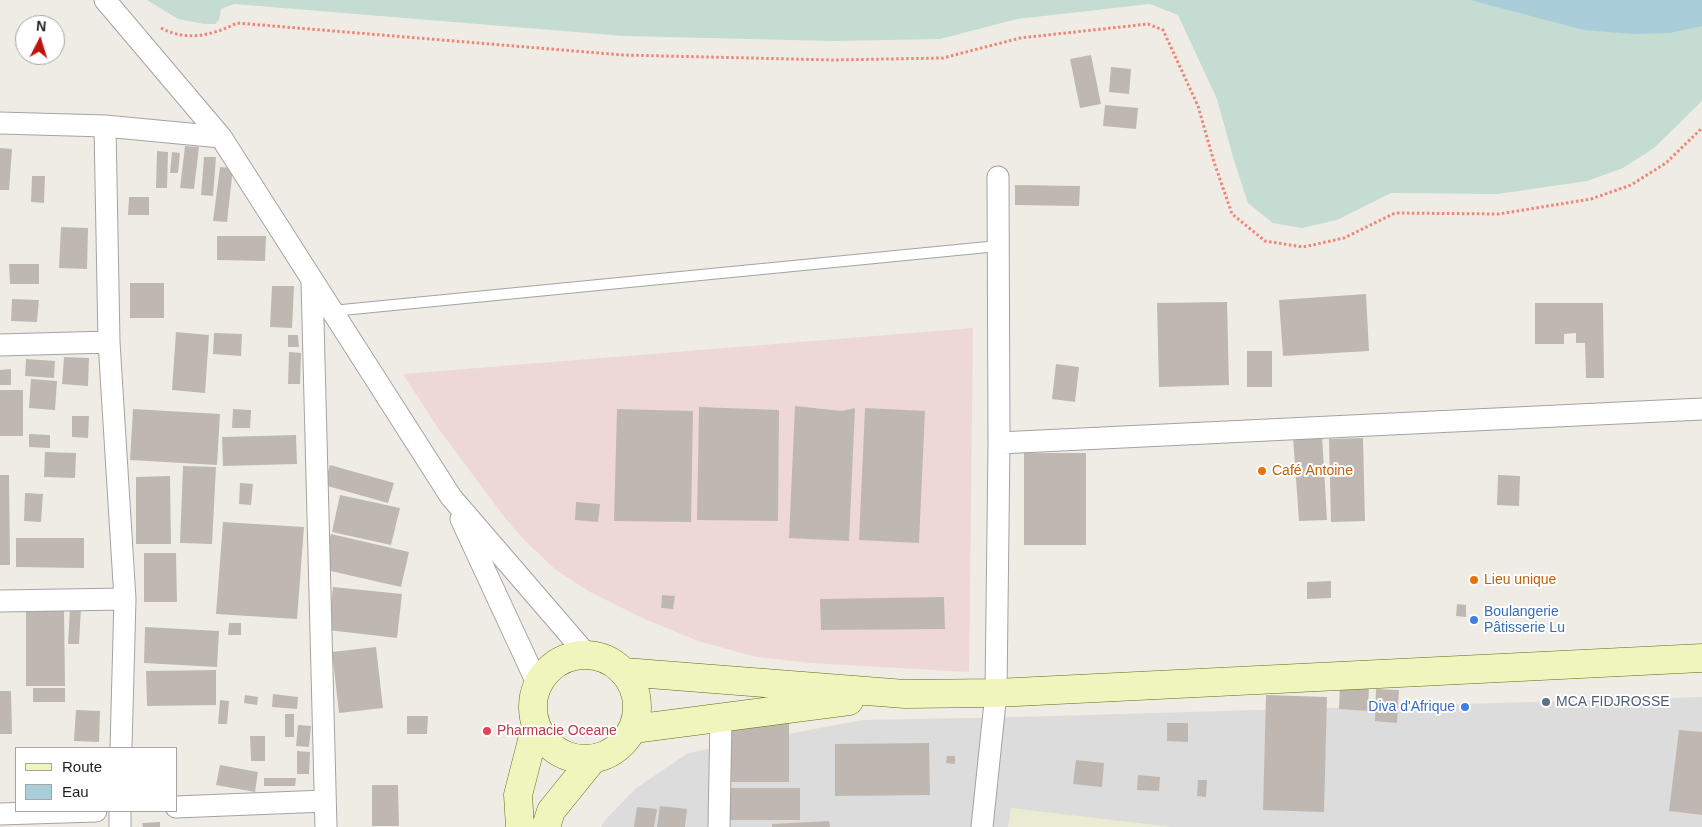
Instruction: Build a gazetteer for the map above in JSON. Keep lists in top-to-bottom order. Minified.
{"places":["Café Antoine","Lieu unique","Boulangerie Pâtisserie Lu","MCA FIDJROSSE","Diva d'Afrique","Pharmacie Oceane"],"legend":["Route","Eau"],"north":"top"}
